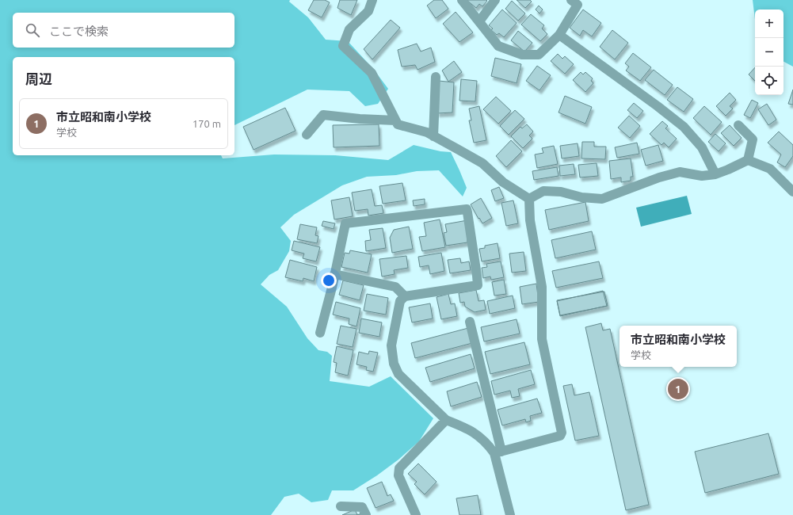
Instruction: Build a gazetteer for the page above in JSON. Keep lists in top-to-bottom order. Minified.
{"page":{"map_buttons":["+","−"],"search":"ここで検索","heading":"周辺","list":[{"mark":"1","name":"市立昭和南小学校","note":"学校","value":"170 m"}],"popup":["市立昭和南小学校","学校"],"pins":"1"}}
